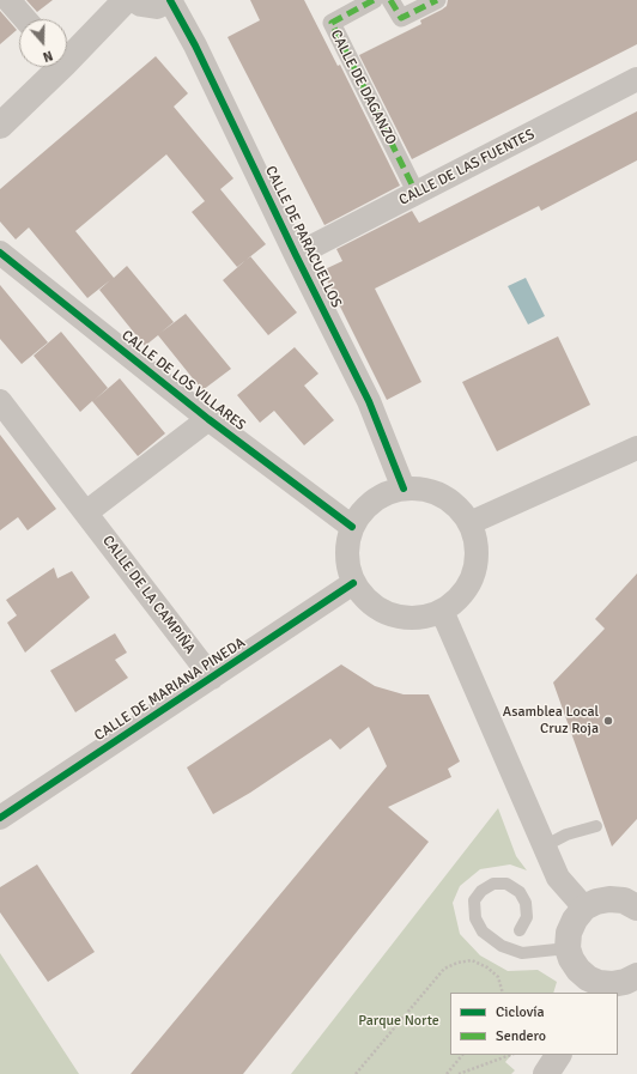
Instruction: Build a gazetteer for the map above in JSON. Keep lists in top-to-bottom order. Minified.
{"streets":{"street":["CALLE DE DAGANZO","CALLE DE LAS FUENTES","CALLE DE PARACUELLOS","CALLE DE LOS VILLARES","CALLE DE LA CAMPIÑA","CALLE DE MARIANA PINEDA"]},"crossings":[["CALLE DE DAGANZO","CALLE DE LAS FUENTES"],["CALLE DE LAS FUENTES","CALLE DE PARACUELLOS"],["CALLE DE PARACUELLOS","CALLE DE LOS VILLARES"],["CALLE DE PARACUELLOS","CALLE DE MARIANA PINEDA"],["CALLE DE LOS VILLARES","CALLE DE MARIANA PINEDA"],["CALLE DE LA CAMPIÑA","CALLE DE MARIANA PINEDA"]],"parks":["Parque Norte"],"places":["Asamblea Local Cruz Roja"],"legend":["Ciclovía","Sendero"],"north":"bottom"}
